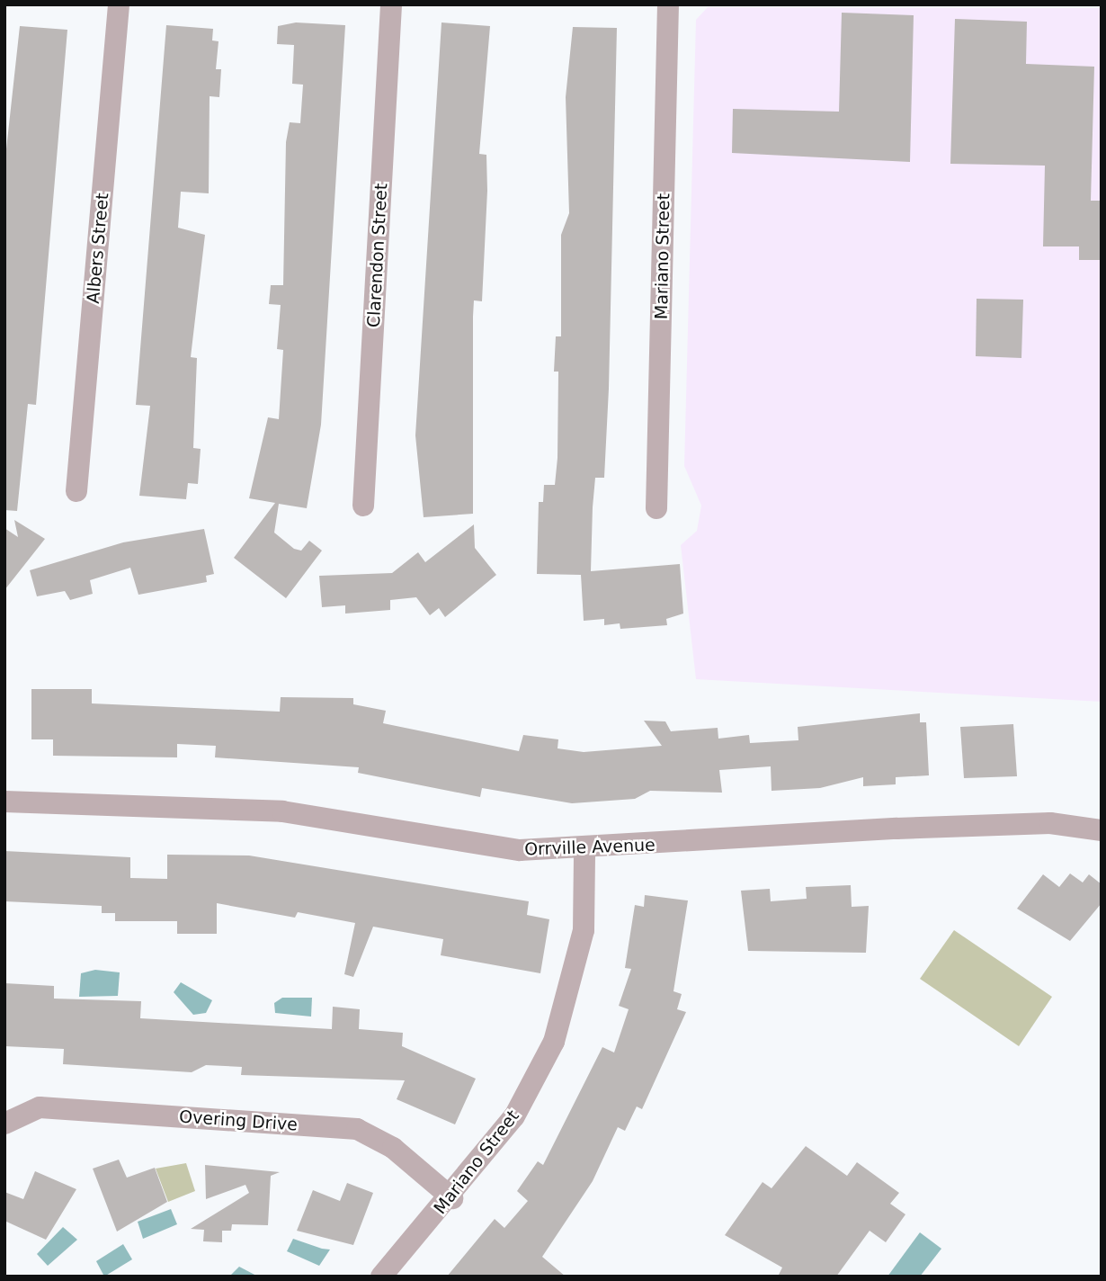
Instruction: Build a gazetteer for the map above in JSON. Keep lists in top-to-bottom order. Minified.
{"streets":{"street":["Albers Street","Clarendon Street","Mariano Street","Orrville Avenue","Overing Drive"]},"crossings":[["Mariano Street","Orrville Avenue"],["Mariano Street","Overing Drive"]]}
